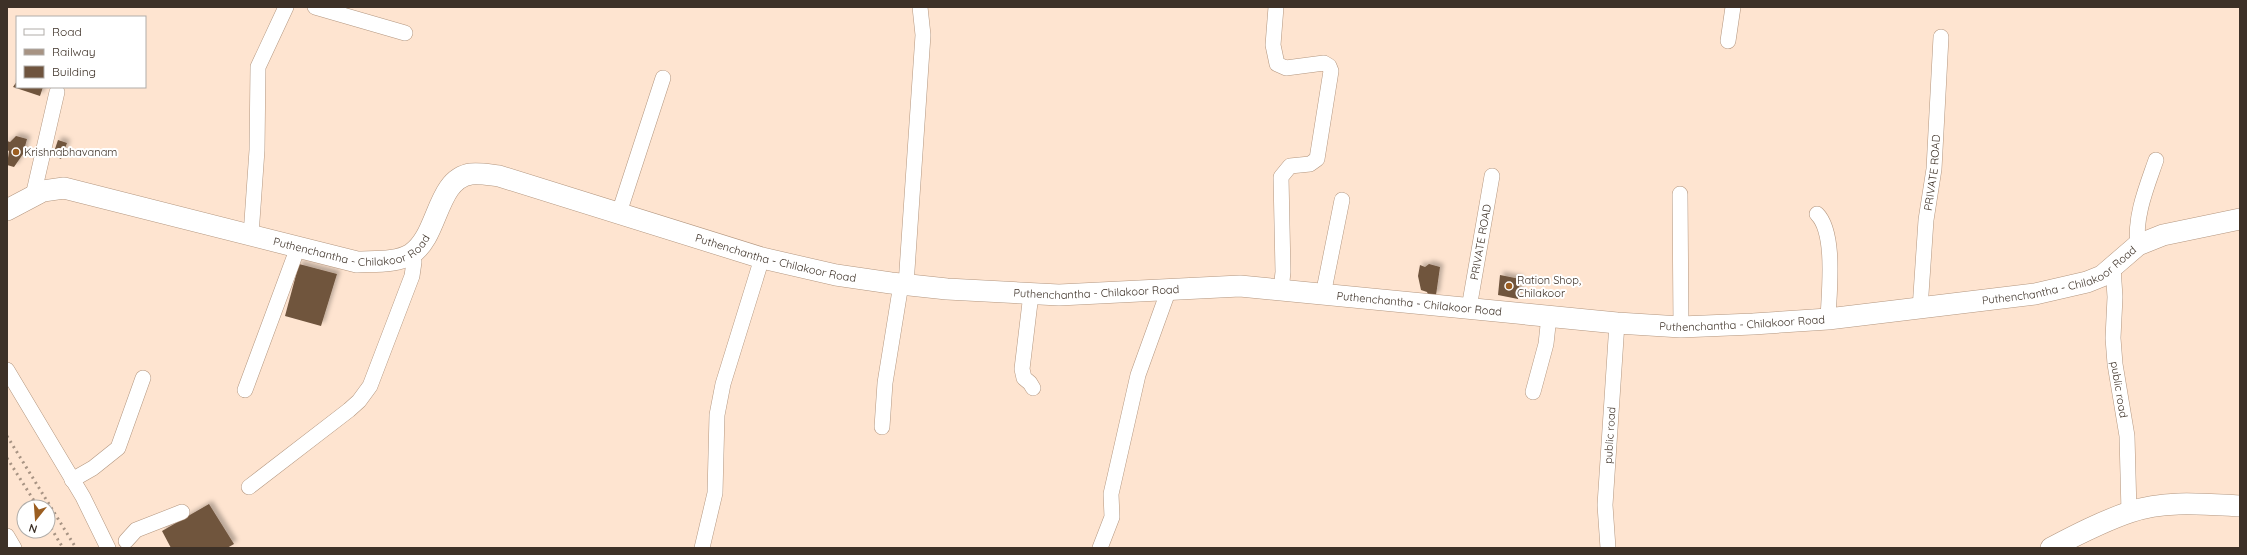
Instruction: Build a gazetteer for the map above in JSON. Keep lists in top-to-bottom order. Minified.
{"streets":{"main road":["Puthenchantha - Chilakoor Road"],"street":["PRIVATE ROAD","public road"]},"crossings":[["PRIVATE ROAD","Puthenchantha - Chilakoor Road"],["Puthenchantha - Chilakoor Road","public road"]],"places":["Krishnabhavanam","Ration Shop, Chilakoor"],"legend":["Road","Railway","Building"],"north":"bottom"}
